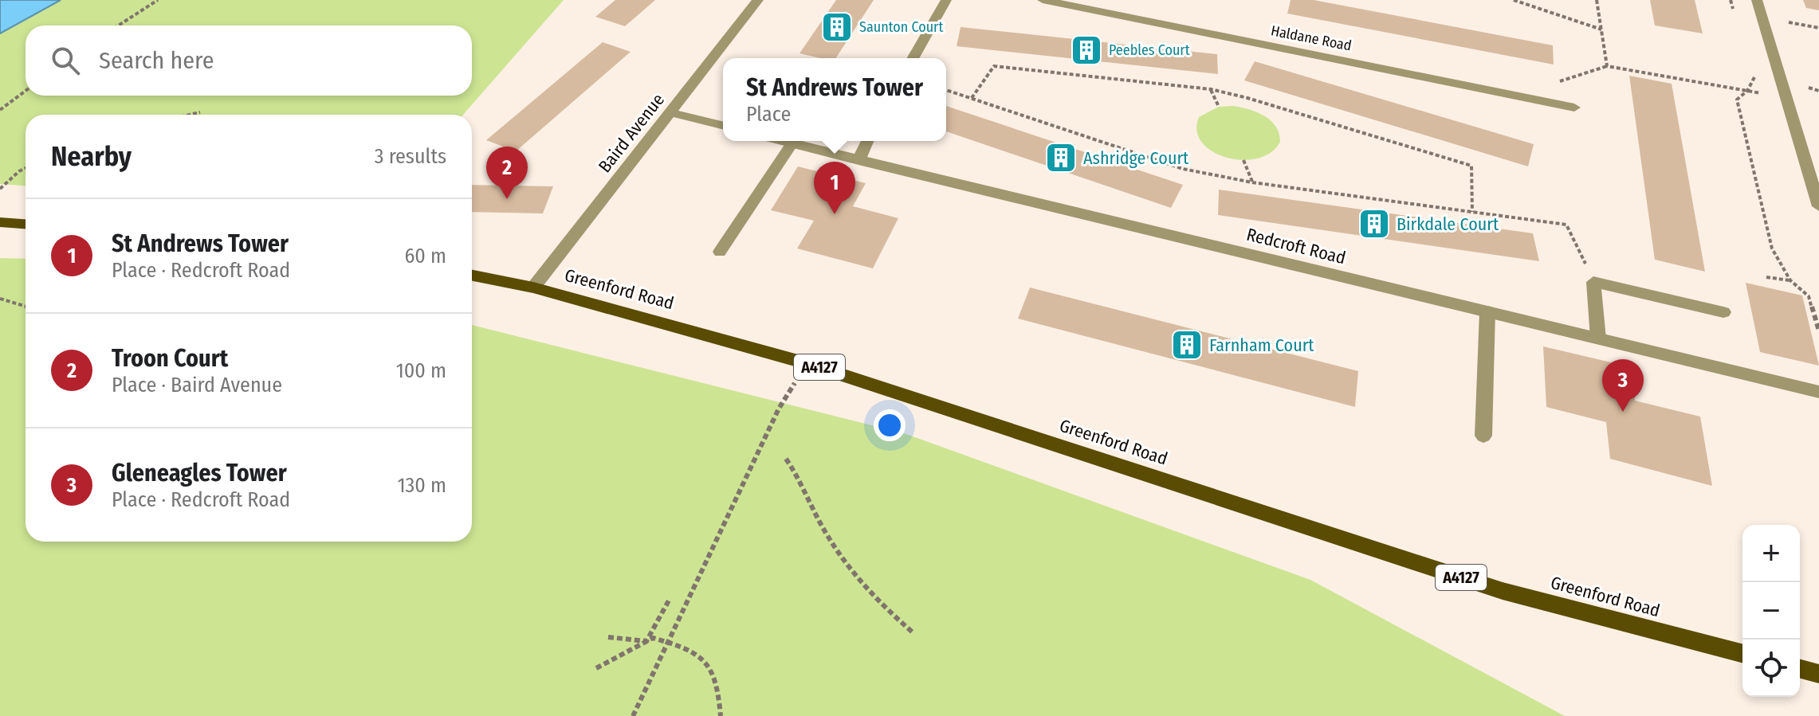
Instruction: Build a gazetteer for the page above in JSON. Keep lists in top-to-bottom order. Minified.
{"streets":{"main road":["Greenford Road","A4127"],"street":["Haldane Road","Baird Avenue","Redcroft Road"]},"crossings":[["Baird Avenue","Greenford Road"]],"places":{"building":["Saunton Court","Peebles Court","Ashridge Court","Birkdale Court","Farnham Court"]},"page":{"search":"Search here","popup":["St Andrews Tower","Place"],"heading":["Nearby","3 results"],"pins":["2","1","3"],"list":[{"mark":"1","name":"St Andrews Tower","note":"Place · Redcroft Road","value":"60 m"},{"mark":"2","name":"Troon Court","note":"Place · Baird Avenue","value":"100 m"},{"mark":"3","name":"Gleneagles Tower","note":"Place · Redcroft Road","value":"130 m"}],"map_buttons":["+","−"]}}
